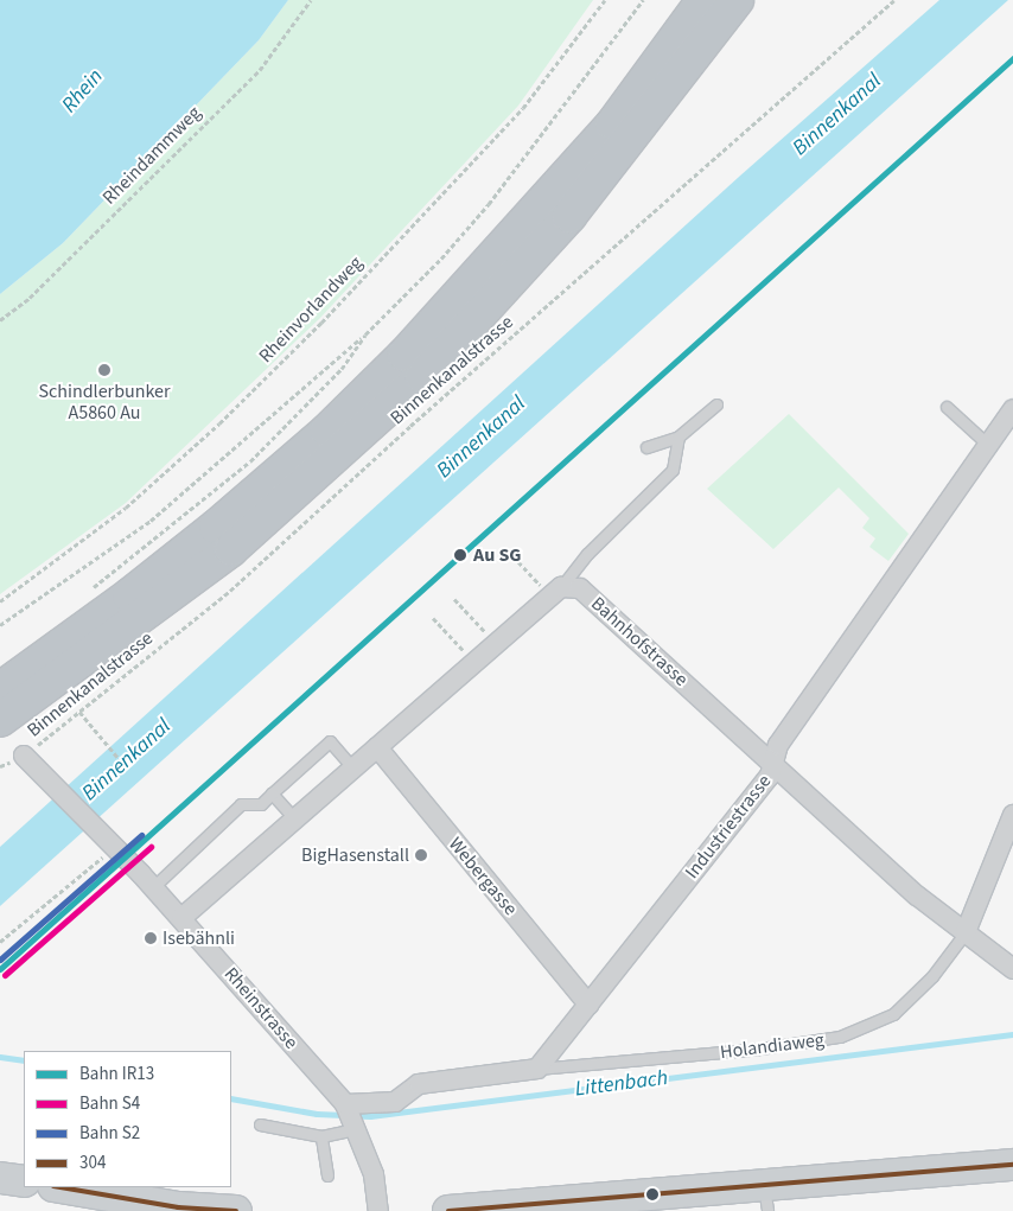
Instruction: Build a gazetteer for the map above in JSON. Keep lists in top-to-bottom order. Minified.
{"streets":{"street":["Bahnhofstrasse","Industriestrasse","Webergasse","Rheinstrasse"],"lane":["Holandiaweg"],"path":["Rheindammweg","Rheinvorlandweg","Binnenkanalstrasse"]},"crossings":[["Binnenkanalstrasse","Rheinstrasse"],["Bahnhofstrasse","Industriestrasse"],["Bahnhofstrasse","Holandiaweg"],["Industriestrasse","Webergasse"],["Industriestrasse","Holandiaweg"]],"water":["Rhein","Binnenkanal","Littenbach"],"places":["Schindlerbunker A5860 Au","Au SG","BigHasenstall","Isebähnli"],"lines":["rail line IR13","rail line S2","rail line S4","transit line 304"],"legend":["Bahn IR13","Bahn S4","Bahn S2","304"]}
